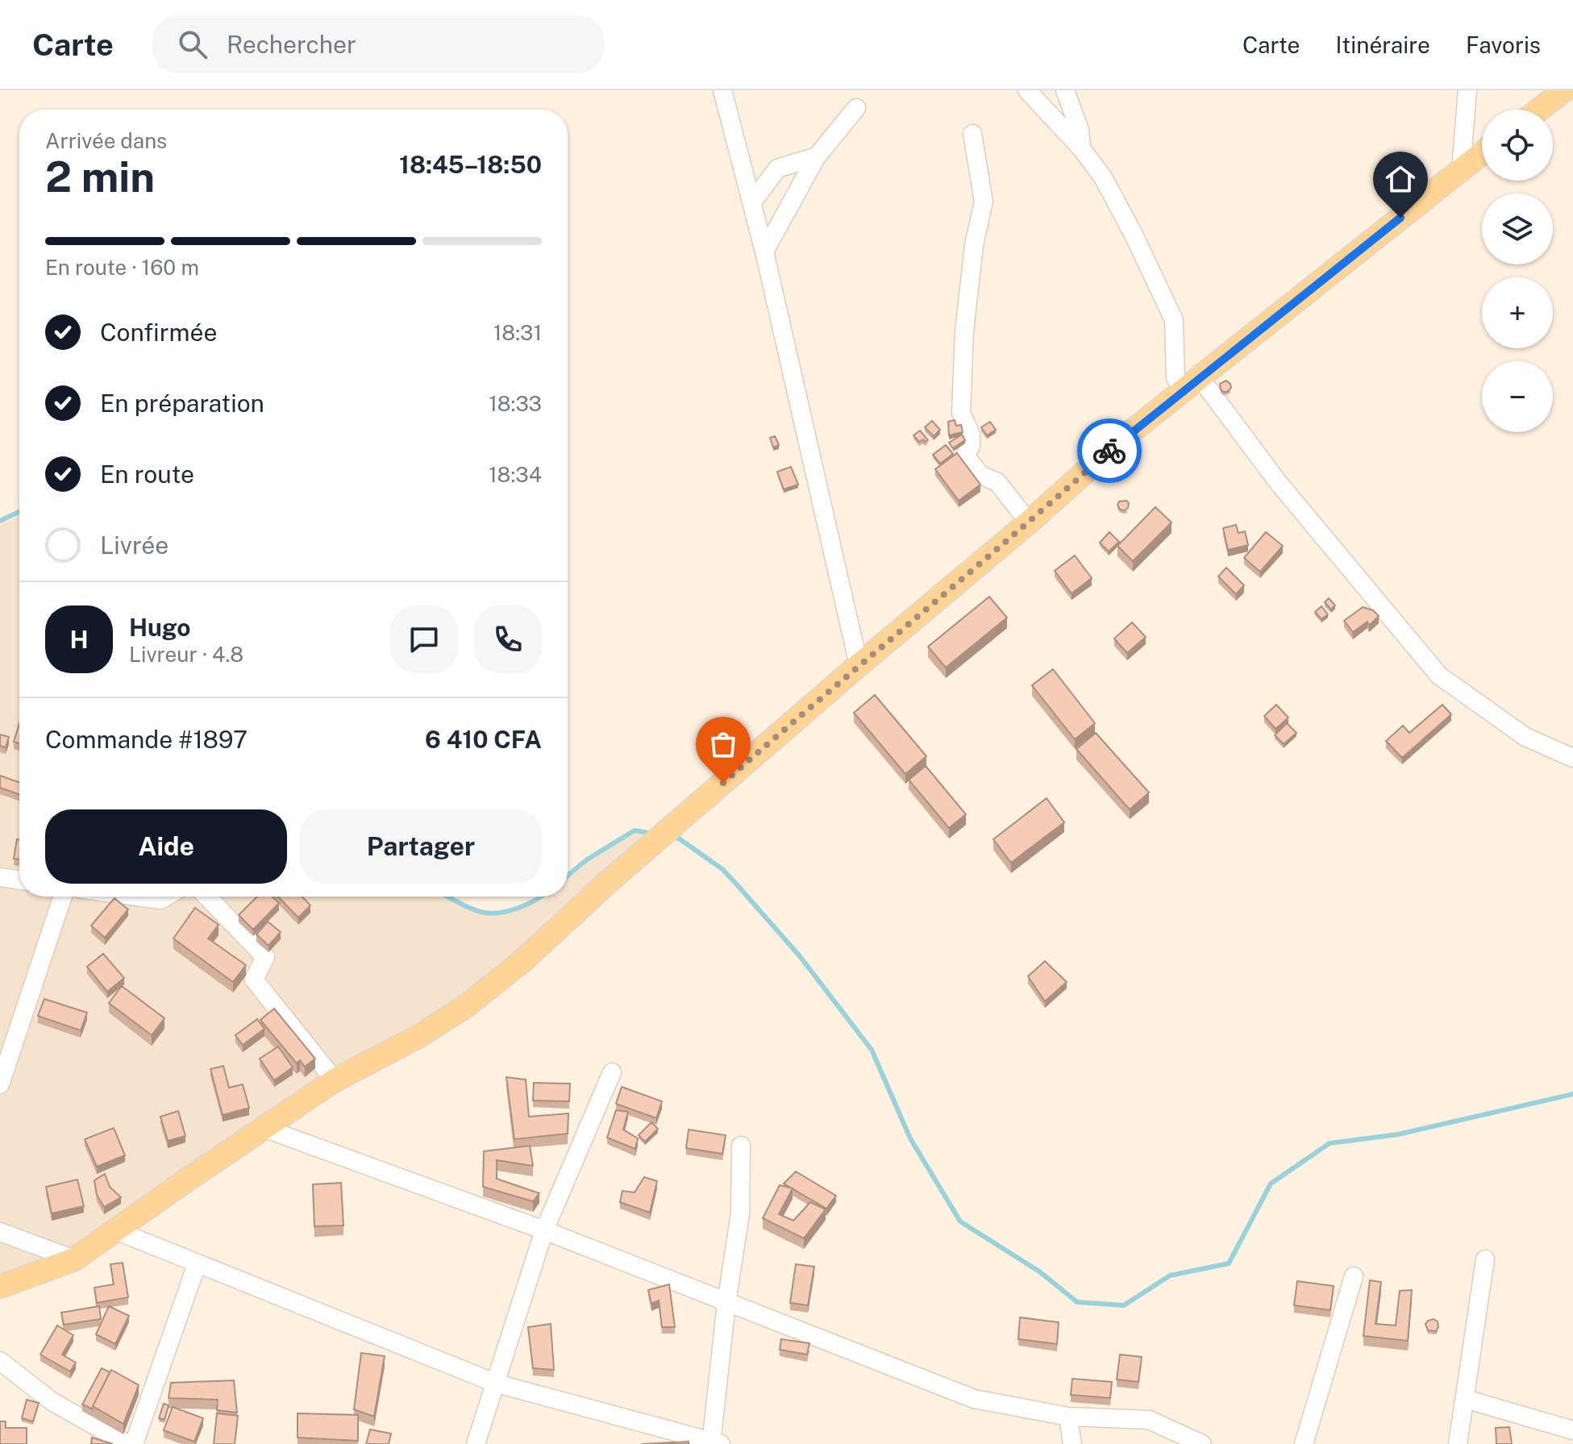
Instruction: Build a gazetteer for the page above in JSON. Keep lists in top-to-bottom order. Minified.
{"page":{"header":"Carte","search":"Rechercher","nav":["Carte","Itinéraire","Favoris"],"map_buttons":["+","−"],"heading":["2 min","Arrivée dans","18:45–18:50"],"panel":["Hugo","Livreur · 4.8","Commande #1897","6 410 CFA"],"bar":"En route · 160 m","list":[["Confirmée","18:31"],["En préparation","18:33"],["En route","18:34"],"Livrée"],"round":"H","buttons":["Aide","Partager"]}}
